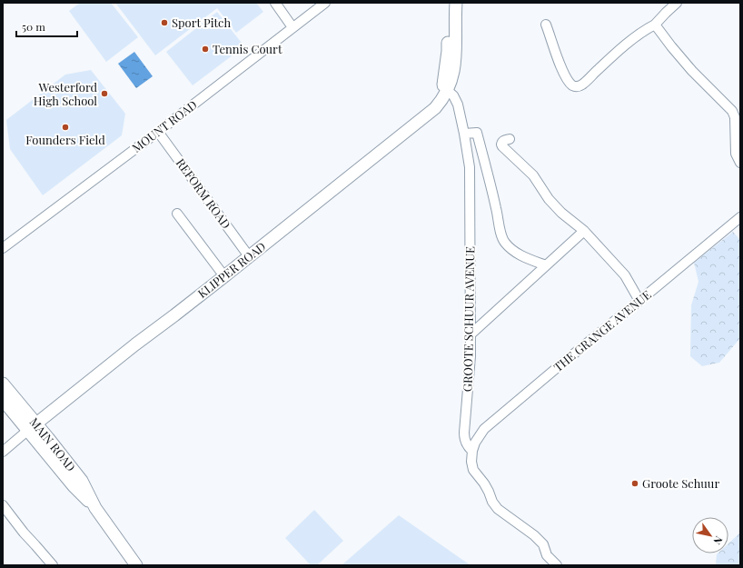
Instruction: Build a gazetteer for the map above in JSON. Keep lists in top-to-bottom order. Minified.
{"streets":{"main road":["KLIPPER ROAD","MAIN ROAD"],"street":["MOUNT ROAD","REFORM ROAD","GROOTE SCHUUR AVENUE","THE GRANGE AVENUE"]},"crossings":[["MOUNT ROAD","REFORM ROAD"],["REFORM ROAD","KLIPPER ROAD"],["KLIPPER ROAD","GROOTE SCHUUR AVENUE"],["KLIPPER ROAD","MAIN ROAD"],["GROOTE SCHUUR AVENUE","THE GRANGE AVENUE"]],"places":["Sport Pitch","Tennis Court","Westerford High School","Founders Field","Groote Schuur"],"scale_bar":"50 m","north":"bottom right"}
